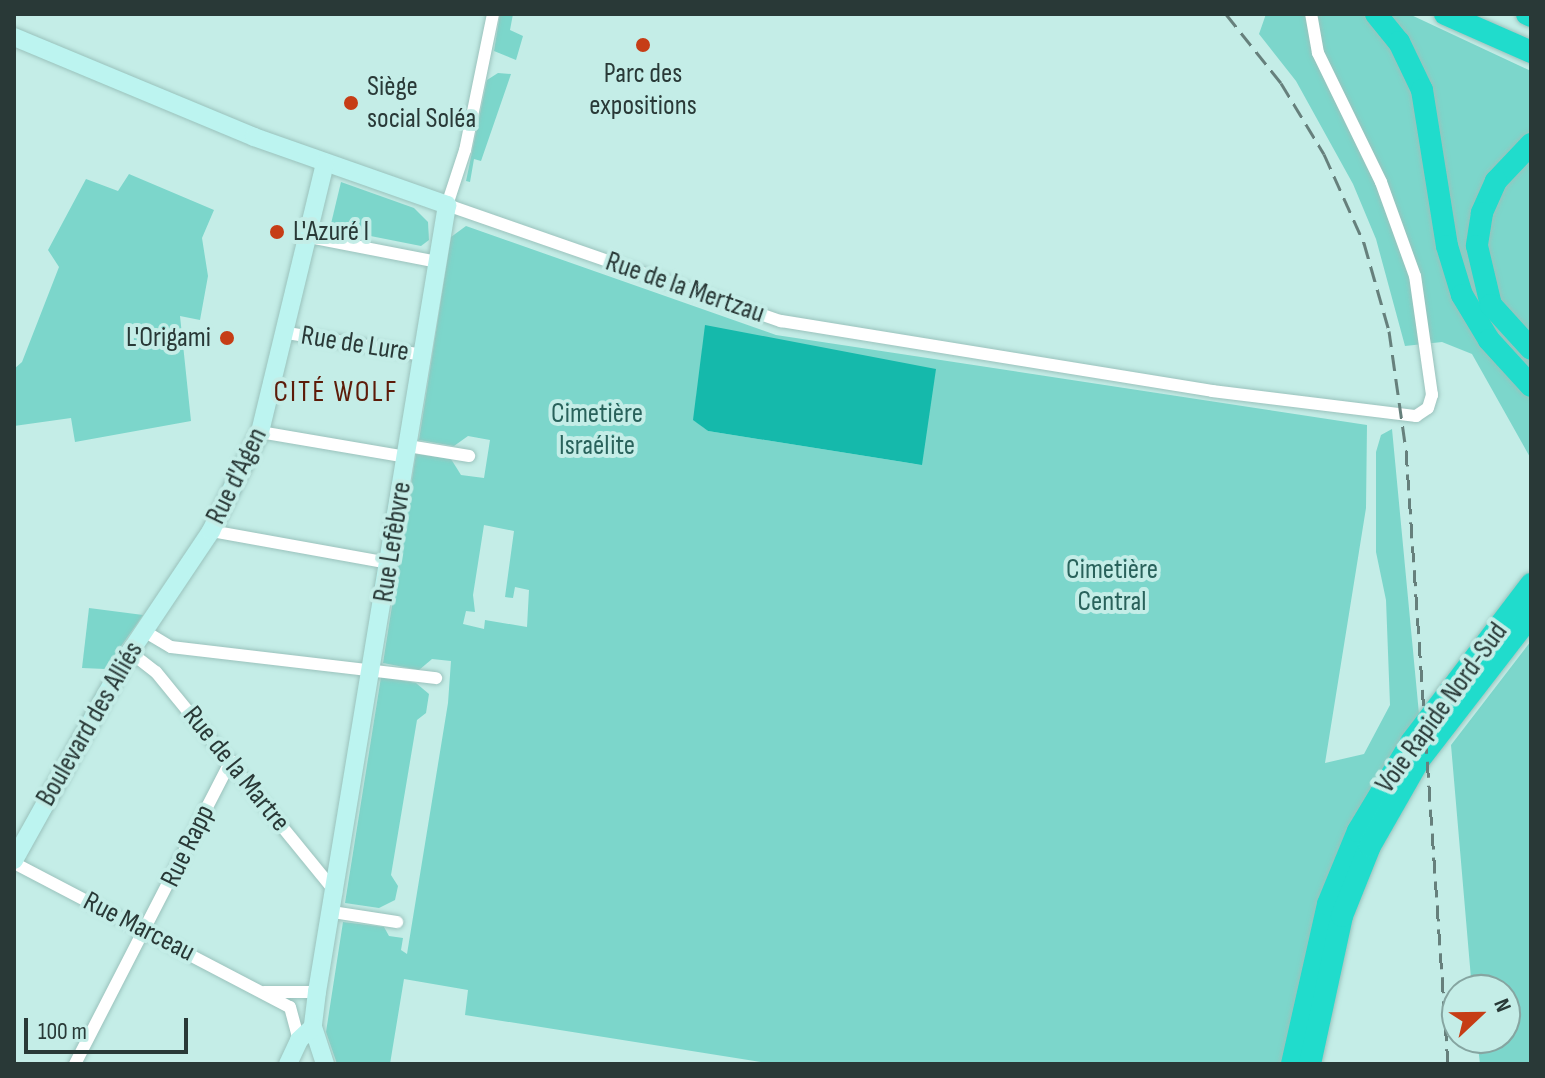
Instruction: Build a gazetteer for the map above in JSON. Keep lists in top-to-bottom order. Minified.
{"streets":{"highway":["Voie Rapide Nord-Sud"],"main road":["Rue de la Mertzau","Rue d'Agen","Rue Lefèbvre","Boulevard des Alliés"],"street":["Rue de Lure","Rue de la Martre","Rue Rapp","Rue Marceau"]},"crossings":[["Rue de la Mertzau","Rue d'Agen"],["Rue de la Mertzau","Rue Lefèbvre"],["Rue de Lure","Rue d'Agen"],["Rue de Lure","Rue Lefèbvre"],["Rue d'Agen","Boulevard des Alliés"],["Rue Lefèbvre","Rue de la Martre"],["Rue Lefèbvre","Rue Marceau"],["Boulevard des Alliés","Rue de la Martre"],["Boulevard des Alliés","Rue Marceau"],["Rue de la Martre","Rue Rapp"],["Rue Rapp","Rue Marceau"]],"districts":["CITÉ WOLF"],"parks":["Cimetière Israélite","Cimetière Central"],"places":["Parc des expositions","Siège social Soléa","L'Azuré I","L'Origami"],"scale_bar":"100 m","north":"right"}
